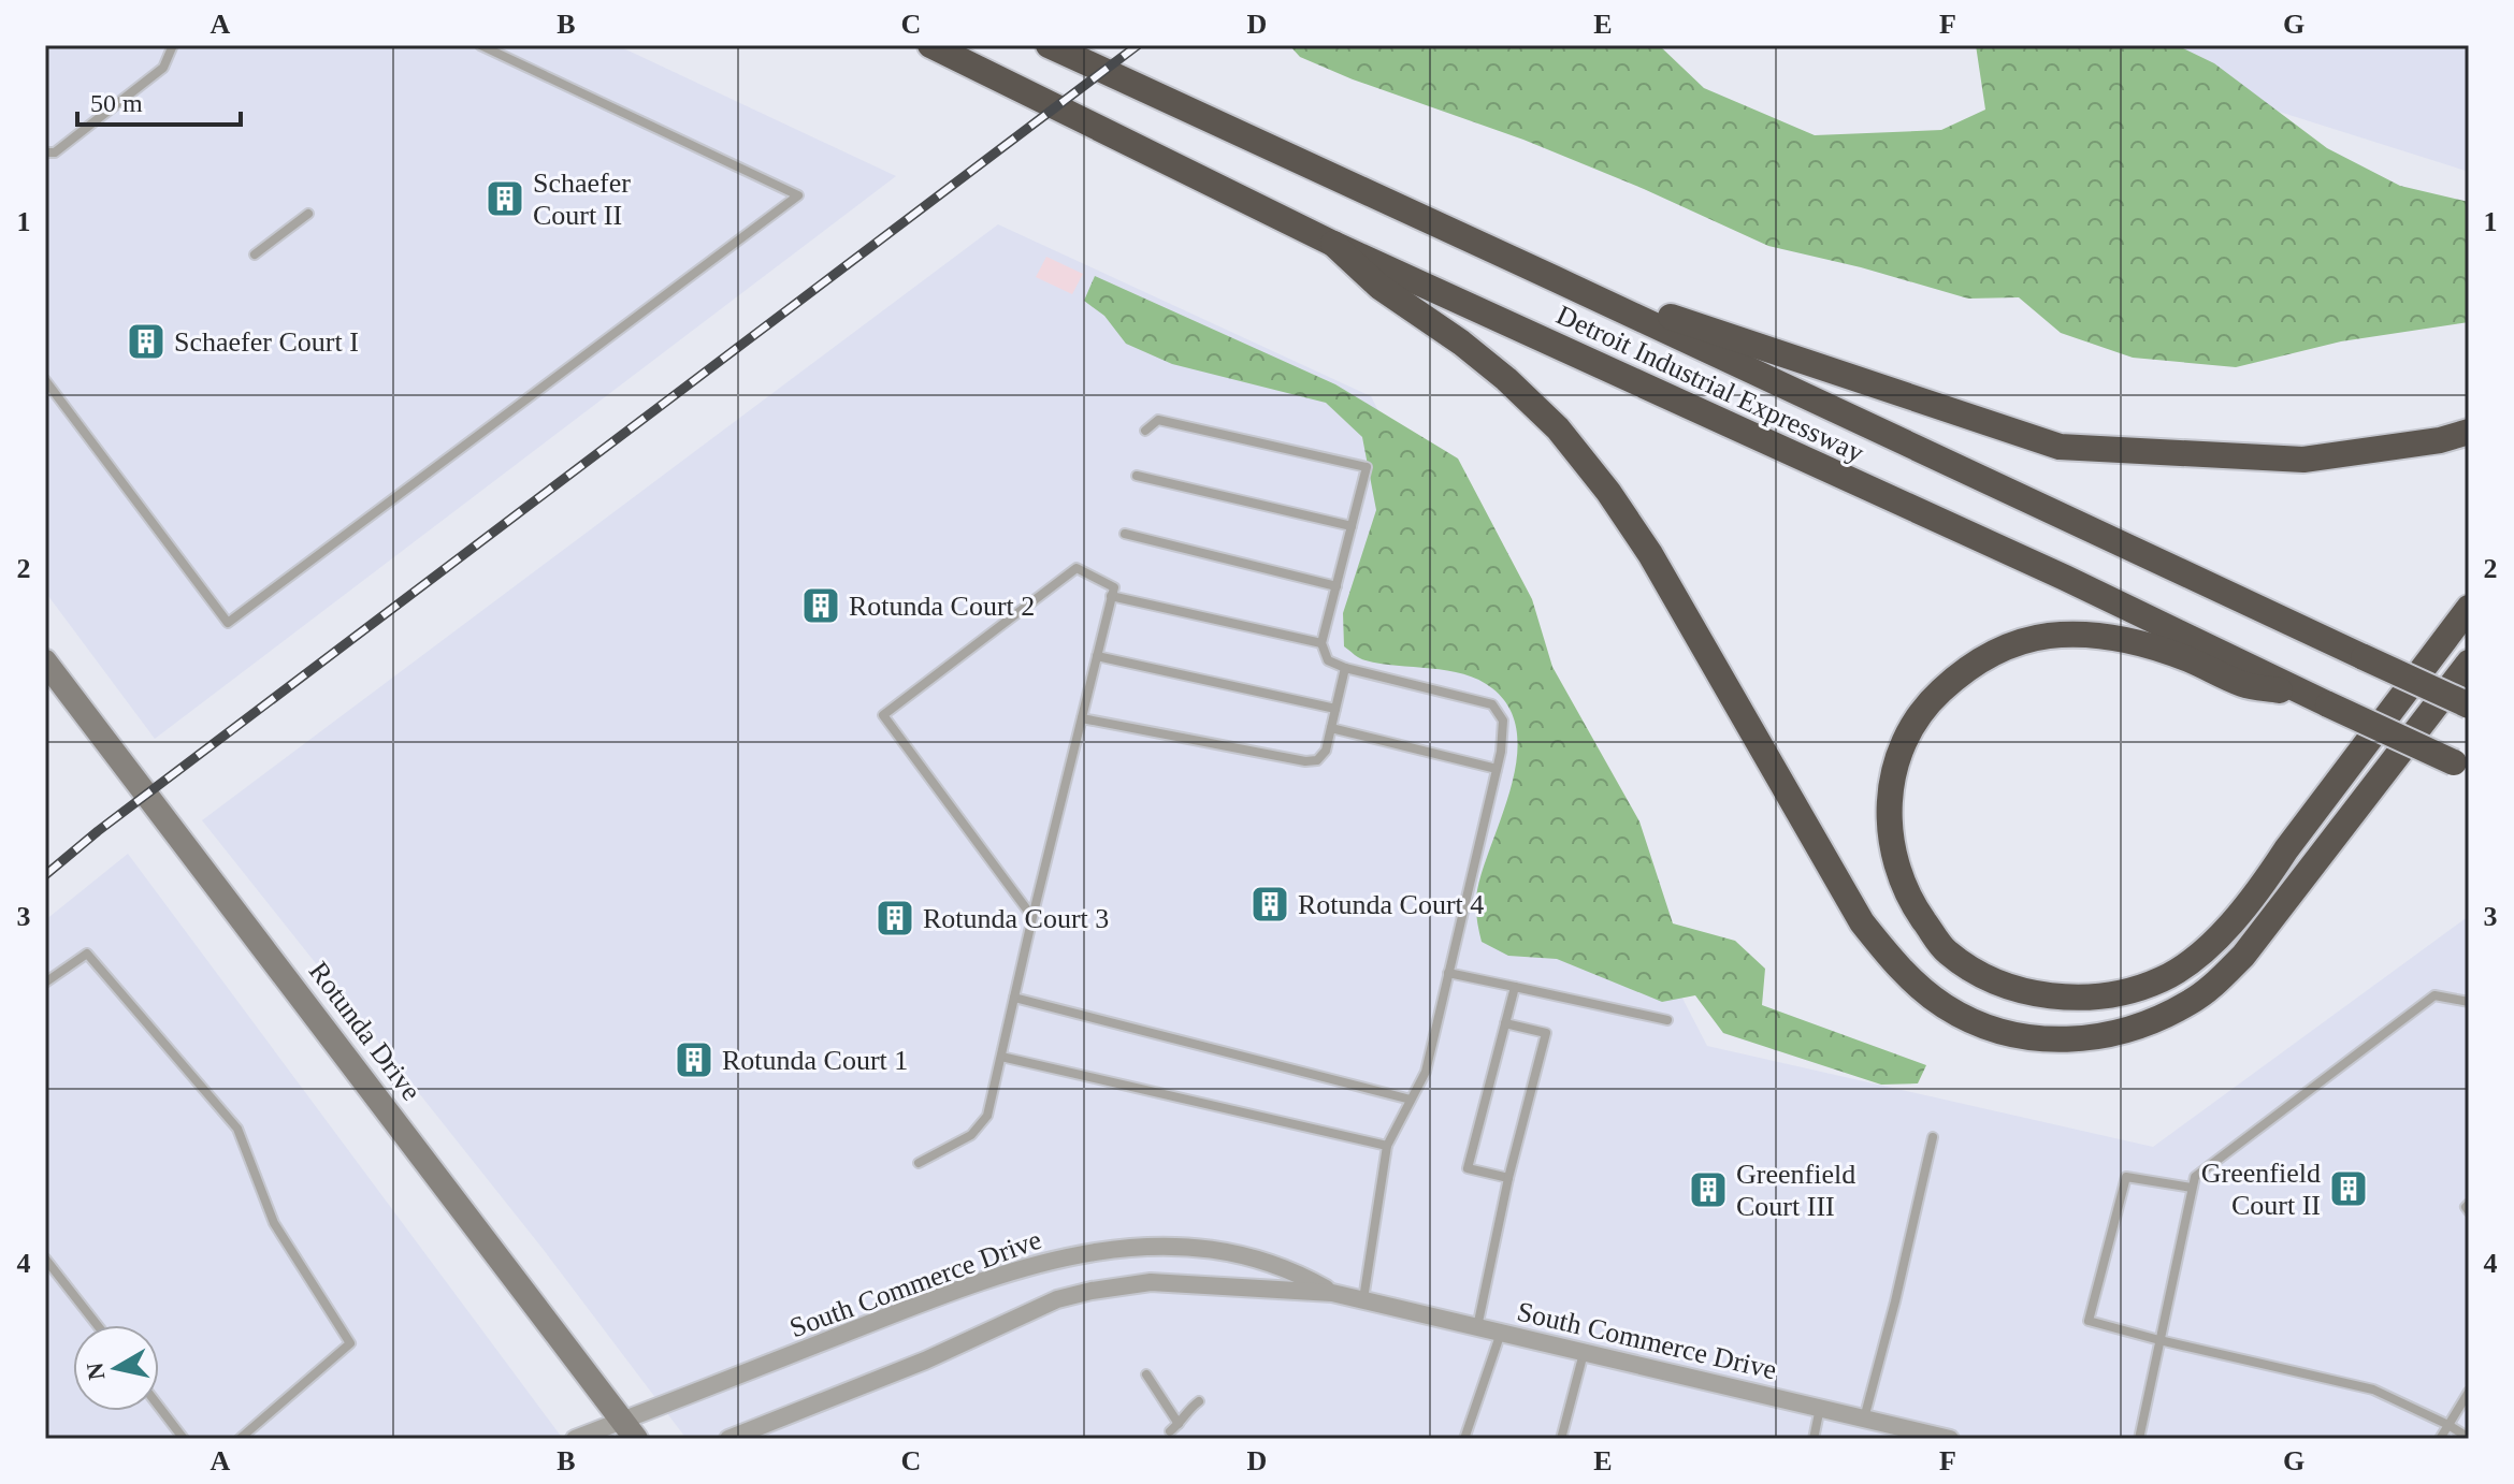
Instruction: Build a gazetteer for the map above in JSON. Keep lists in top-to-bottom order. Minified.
{"streets":{"highway":["Detroit Industrial Expressway"],"main road":["Rotunda Drive"],"street":["South Commerce Drive"]},"crossings":[["Rotunda Drive","South Commerce Drive"]],"places":{"building":["Schaefer Court II","Schaefer Court I","Rotunda Court 2","Rotunda Court 4","Rotunda Court 3","Rotunda Court 1","Greenfield Court II","Greenfield Court III"]},"scale_bar":"50 m","north":"left","grid":{"columns":["A","B","C","D","E","F","G"],"rows":["1","2","3","4"]}}
